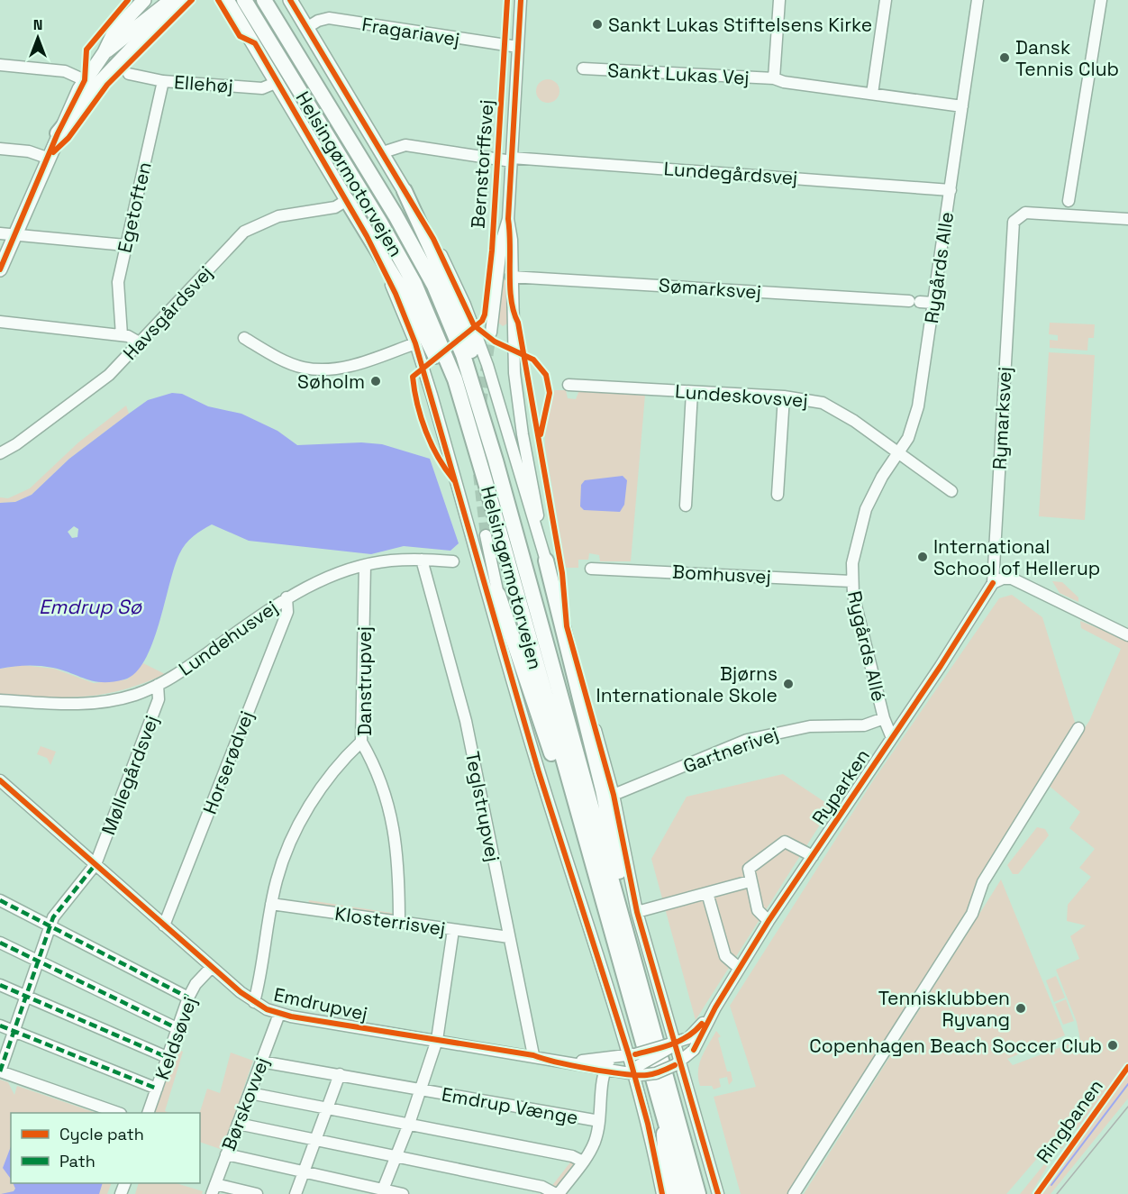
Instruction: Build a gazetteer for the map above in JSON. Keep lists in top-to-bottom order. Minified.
{"streets":{"highway":["Helsingørmotorvejen"],"street":["Fragariavej","Sankt Lukas Vej","Ellehøj","Bernstorffsvej","Lundegårdsvej","Egetoften","Rygårds Alle","Sømarksvej","Havsgårdsvej","Lundeskovsvej","Rymarksvej","Bomhusvej","Lundehusvej","Rygårds Allé","Danstrupvej","Gartnerivej","Horserødvej","Møllegårdsvej","Ryparken","Teglstrupvej","Klosterrisvej","Emdrupvej","Keldsøvej","Børskovvej","Emdrup Vænge"],"cycle path":["Ringbanen"]},"crossings":[["Fragariavej","Bernstorffsvej"],["Sankt Lukas Vej","Rygårds Alle"],["Ellehøj","Egetoften"],["Bernstorffsvej","Lundegårdsvej"],["Bernstorffsvej","Sømarksvej"],["Lundegårdsvej","Rygårds Alle"],["Rygårds Alle","Sømarksvej"],["Rygårds Alle","Lundeskovsvej"],["Rygårds Alle","Rygårds Allé"],["Rymarksvej","Ryparken"],["Bomhusvej","Rygårds Allé"],["Lundehusvej","Danstrupvej"],["Lundehusvej","Horserødvej"],["Lundehusvej","Møllegårdsvej"],["Lundehusvej","Teglstrupvej"],["Rygårds Allé","Gartnerivej"],["Rygårds Allé","Ryparken"],["Danstrupvej","Klosterrisvej"],["Horserødvej","Emdrupvej"],["Møllegårdsvej","Emdrupvej"],["Ryparken","Emdrupvej"],["Teglstrupvej","Klosterrisvej"],["Teglstrupvej","Emdrupvej"],["Klosterrisvej","Emdrup Vænge"],["Emdrupvej","Keldsøvej"],["Emdrupvej","Børskovvej"],["Emdrupvej","Emdrup Vænge"],["Børskovvej","Emdrup Vænge"]],"water":["Emdrup Sø"],"places":["Sankt Lukas Stiftelsens Kirke","Dansk Tennis Club","Søholm","International School of Hellerup","Bjørns Internationale Skole","Tennisklubben Ryvang","Copenhagen Beach Soccer Club"],"legend":["Cycle path","Path"],"north":"top"}
